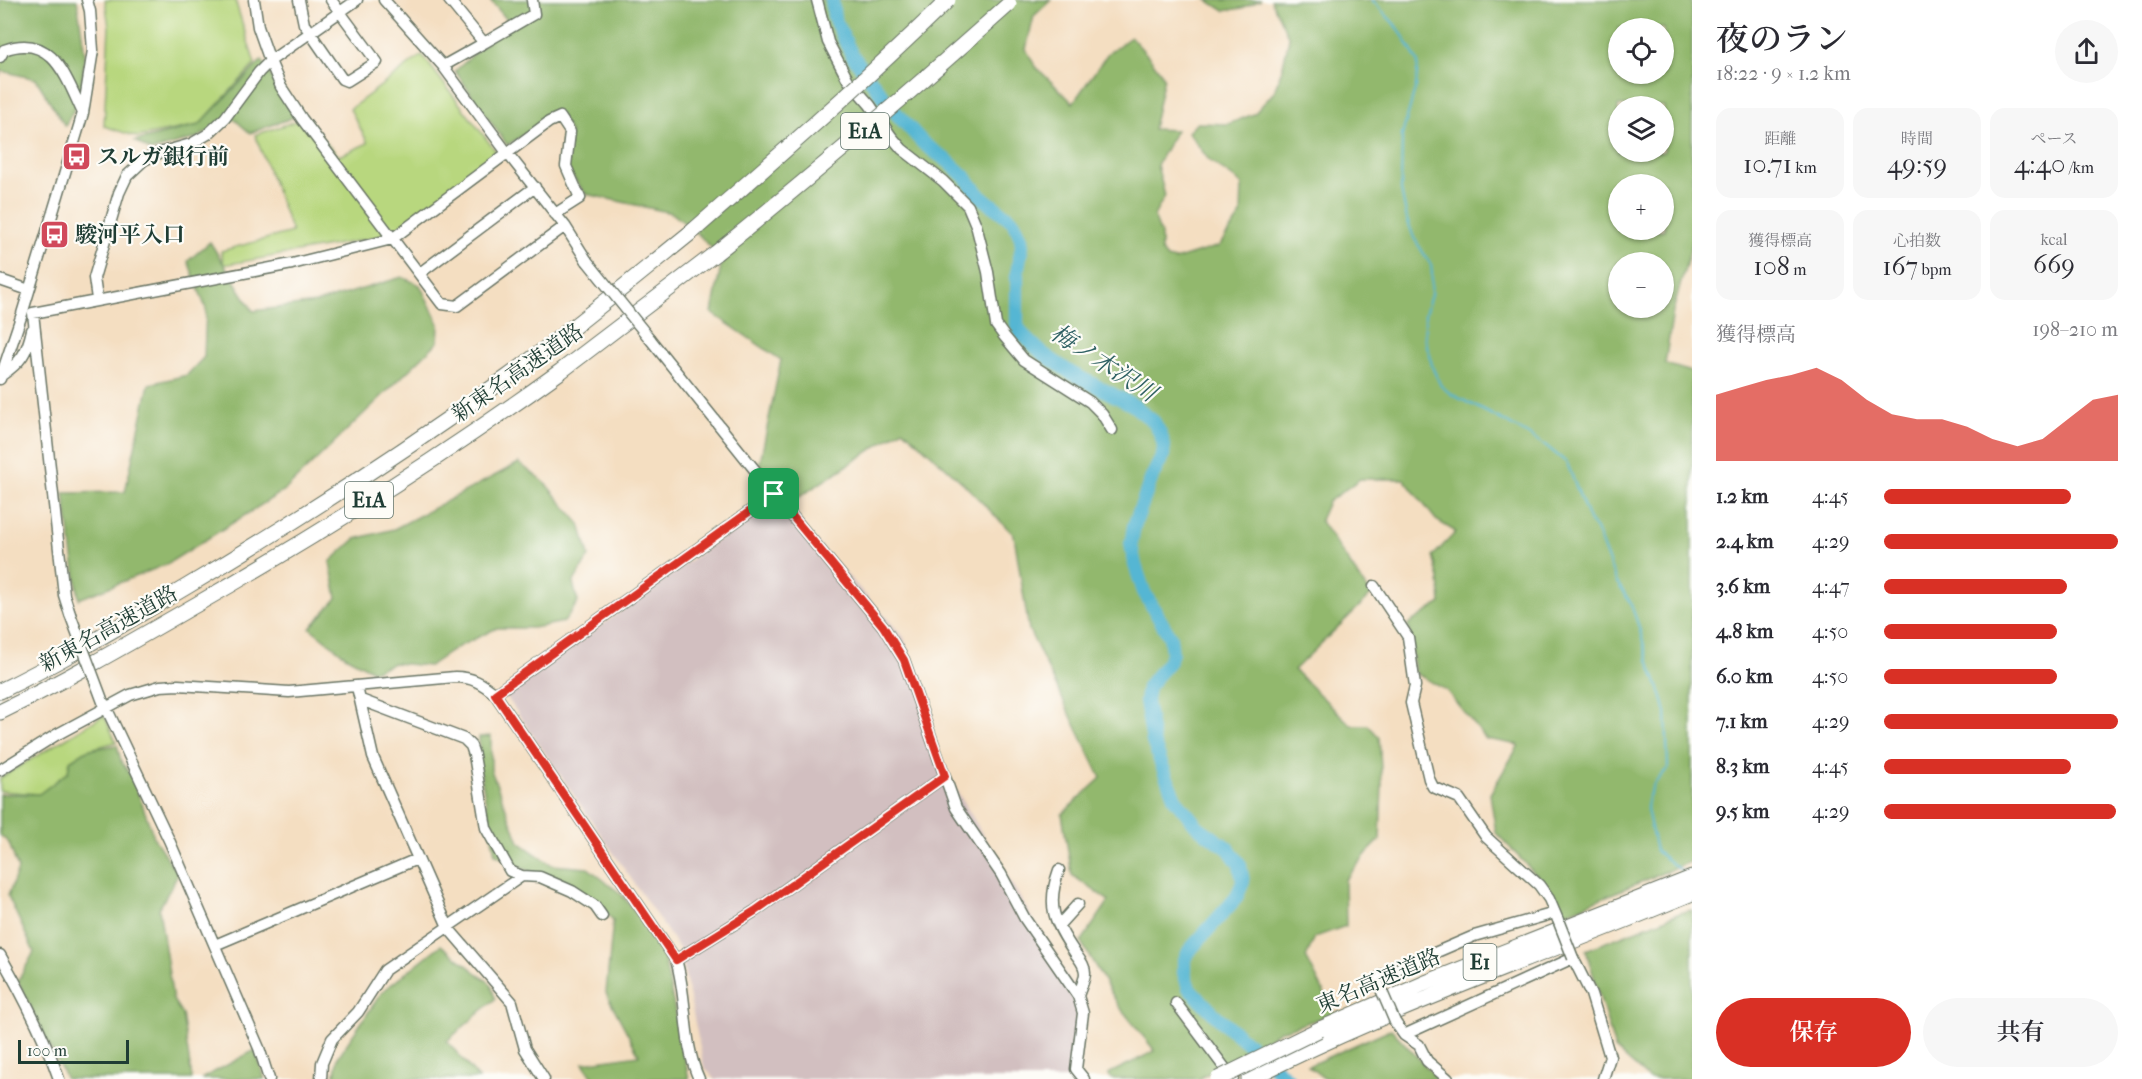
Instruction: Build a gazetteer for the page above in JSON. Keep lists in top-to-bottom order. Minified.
{"streets":{"highway":["E1A","新東名高速道路","E1","東名高速道路"]},"water":["梅ノ木沢川"],"places":{"bus stop":["スルガ銀行前","駿河平入口"]},"scale_bar":"100 m","page":{"heading":["夜のラン","18:22 · 9 × 1.2 km"],"map_buttons":["+","−"],"stats":[["距離","10.71 km"],["時間","49:59"],["ペース","4:40 /km"],["獲得標高","108 m"],["心拍数","167 bpm"],["kcal","669"]],"chart":["獲得標高","198–210 m"],"list":[{"name":"1.2 km","note":"4:45"},{"name":"2.4 km","note":"4:29"},{"name":"3.6 km","note":"4:47"},{"name":"4.8 km","note":"4:50"},{"name":"6.0 km","note":"4:50"},{"name":"7.1 km","note":"4:29"},{"name":"8.3 km","note":"4:45"},{"name":"9.5 km","note":"4:29"}],"buttons":["保存","共有"],"scale":"100 m"}}
